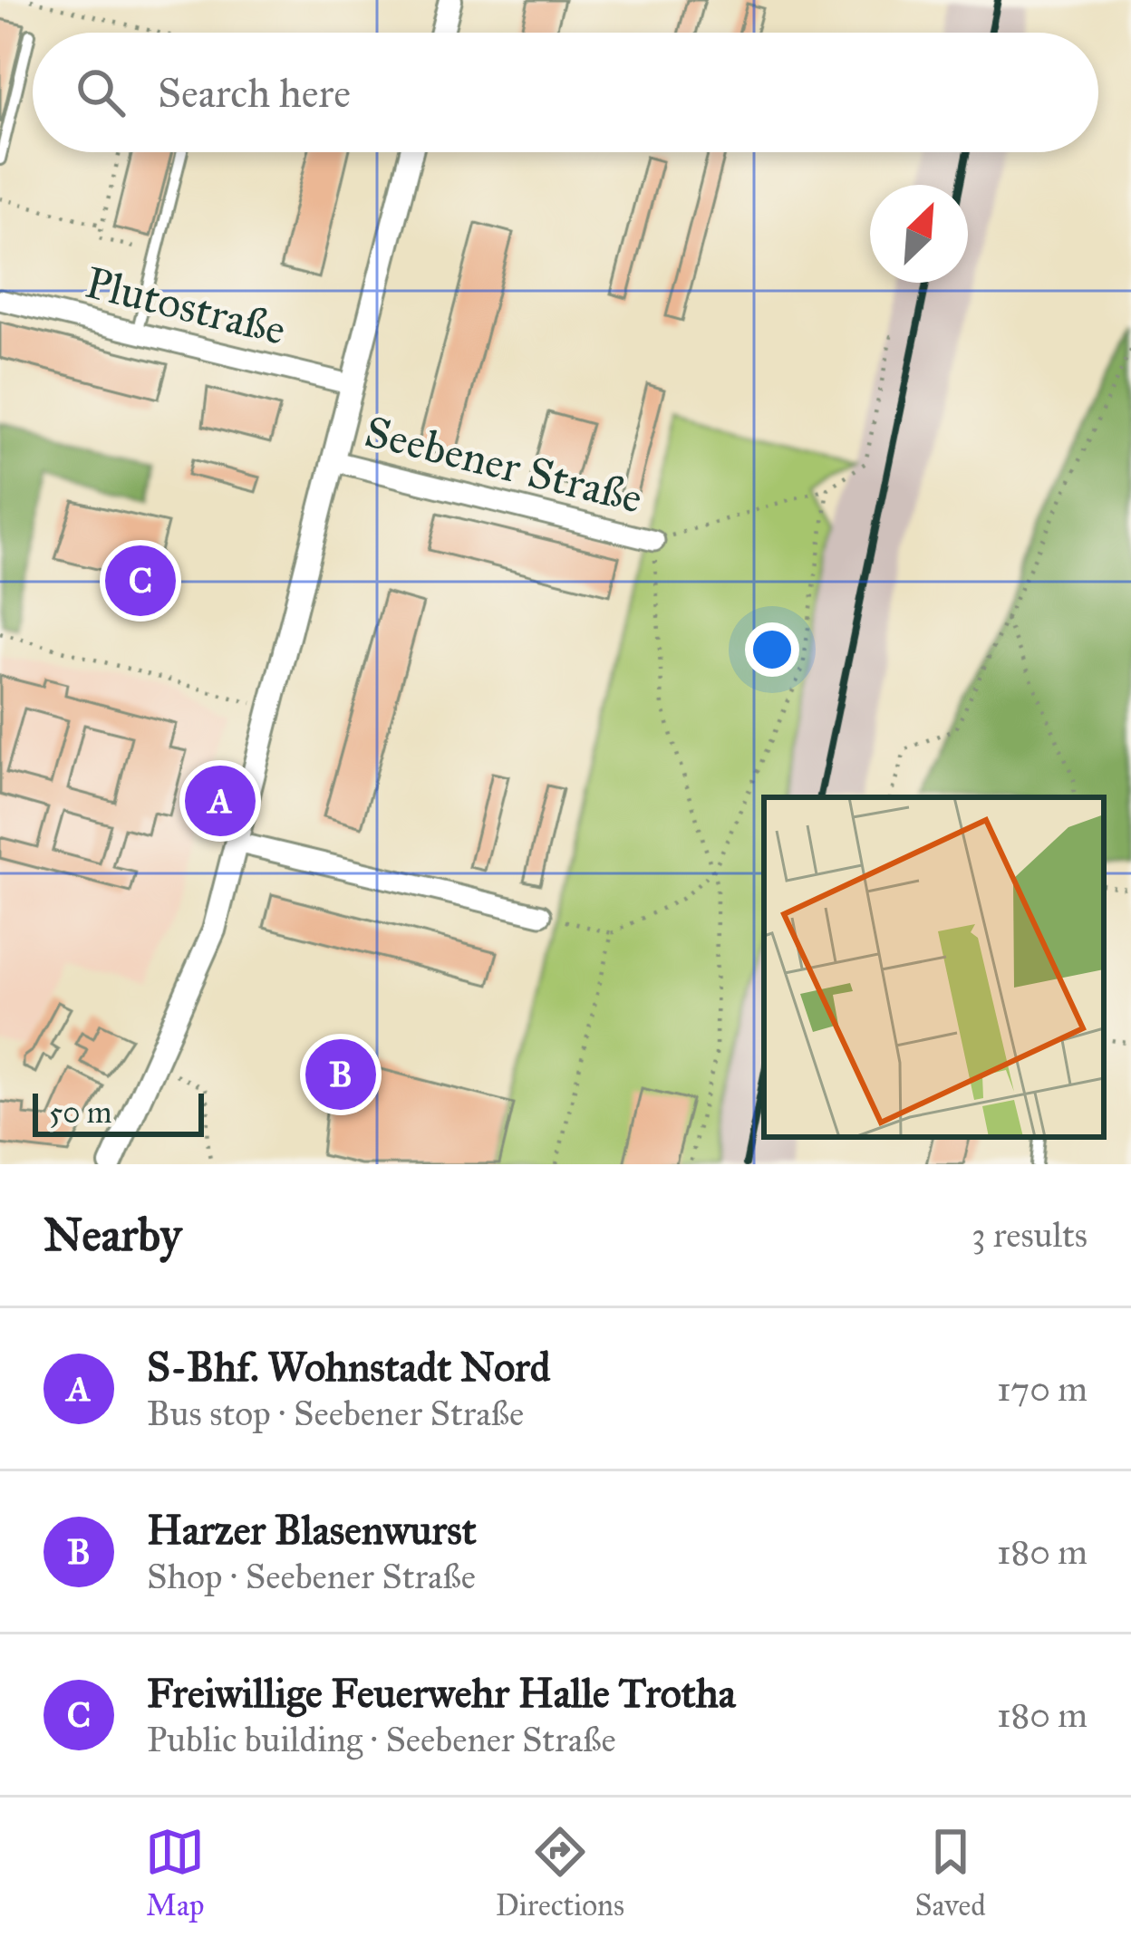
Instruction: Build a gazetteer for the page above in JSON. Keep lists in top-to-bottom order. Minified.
{"streets":{"street":["Plutostraße","Seebener Straße"]},"crossings":[["Plutostraße","Seebener Straße"]],"scale_bar":"50 m","north":"top right","page":{"search":"Search here","pins":["C","A","B"],"scale":"50 m","heading":["Nearby","3 results"],"list":[{"mark":"A","name":"S-Bhf. Wohnstadt Nord","note":"Bus stop · Seebener Straße","value":"170 m"},{"mark":"B","name":"Harzer Blasenwurst","note":"Shop · Seebener Straße","value":"180 m"},{"mark":"C","name":"Freiwillige Feuerwehr Halle Trotha","note":"Public building · Seebener Straße","value":"180 m"}],"nav":["Map","Directions","Saved"]}}
